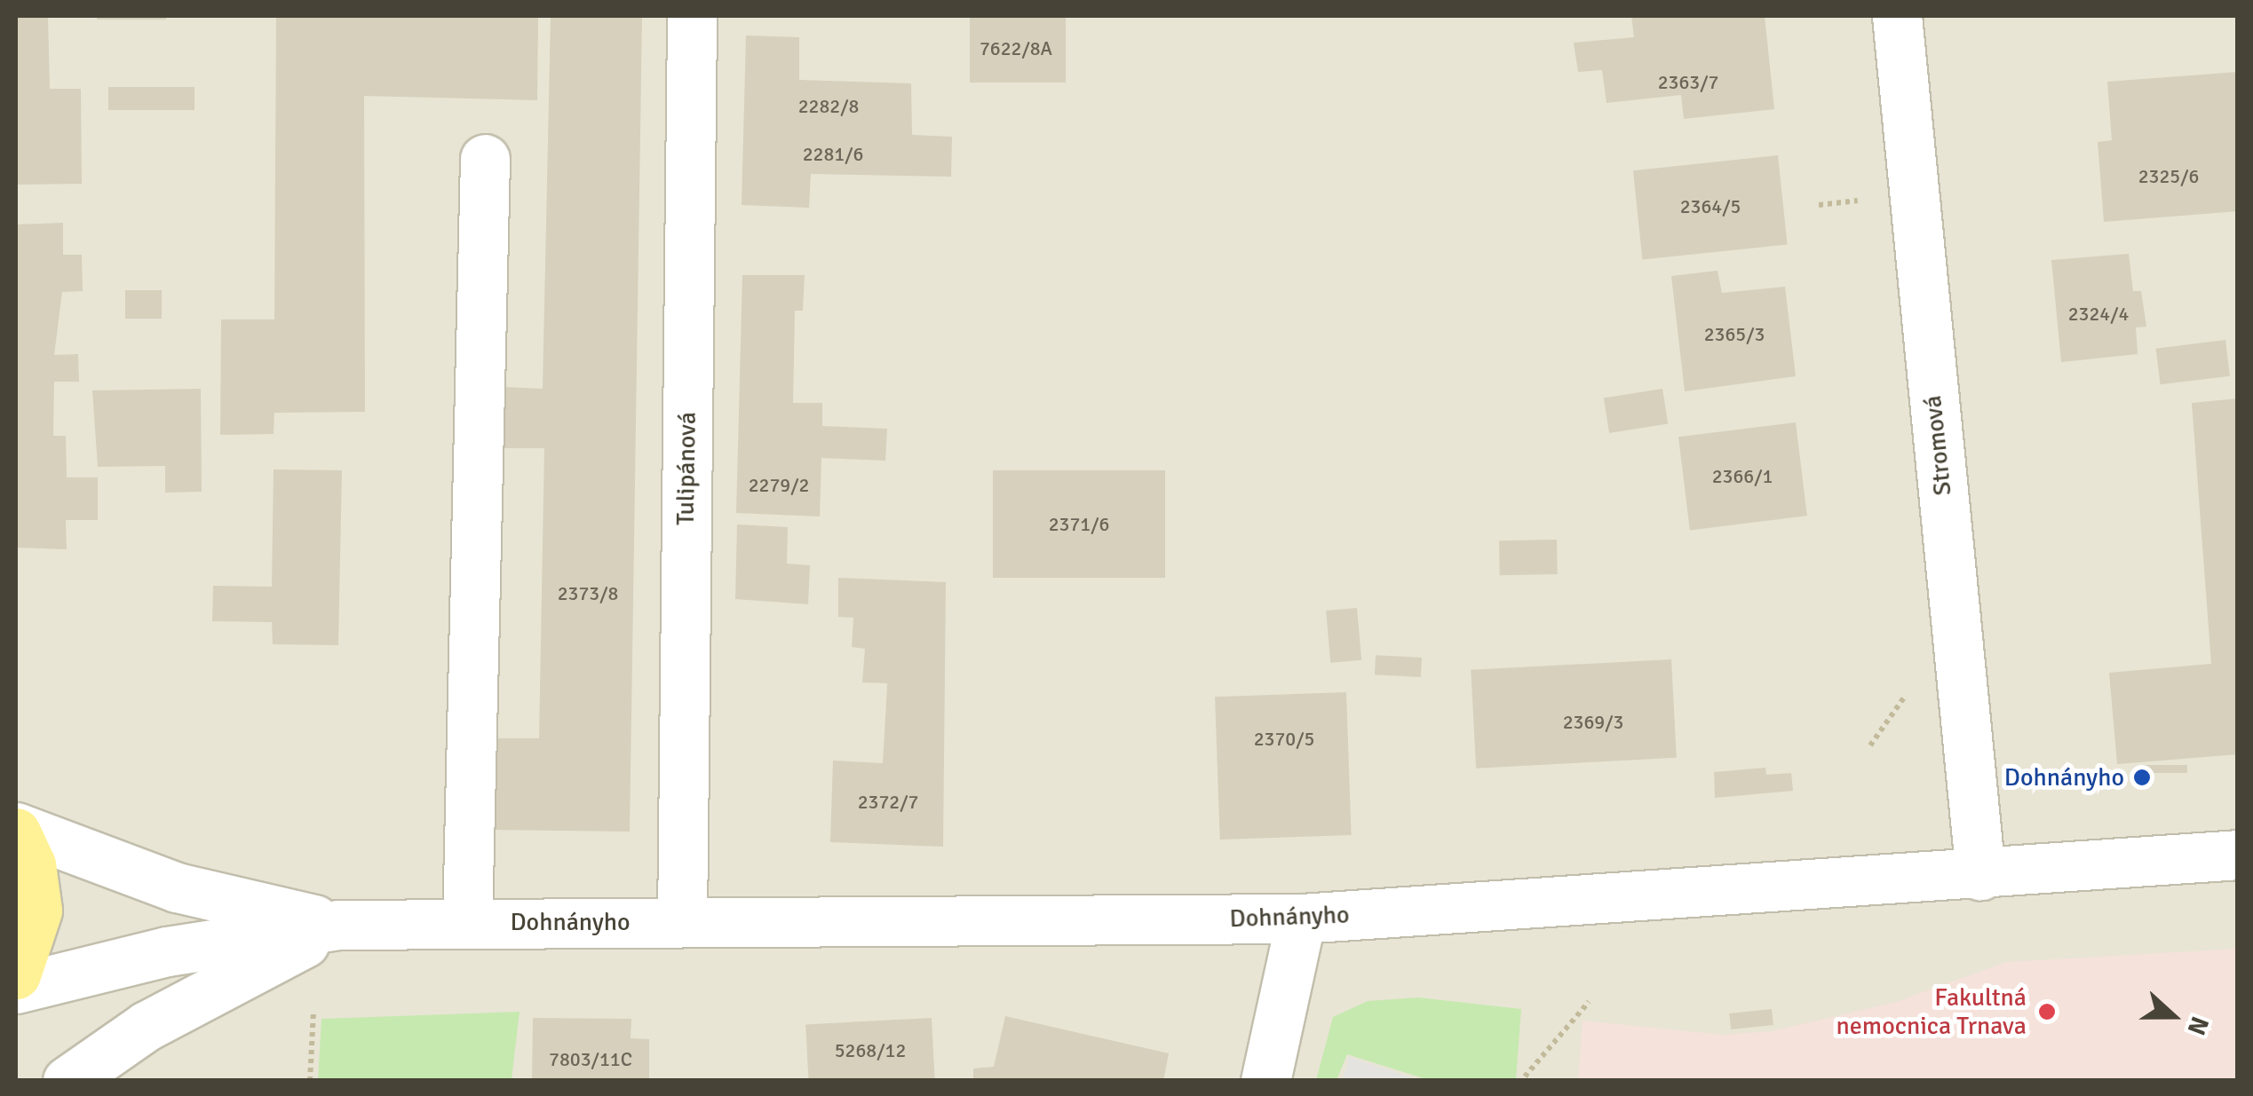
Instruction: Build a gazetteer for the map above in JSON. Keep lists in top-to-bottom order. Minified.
{"streets":{"street":["Stromová","Tulipánová","Dohnányho"]},"crossings":[["Stromová","Dohnányho"],["Tulipánová","Dohnányho"]],"places":["Dohnányho","Fakultná nemocnica Trnava"],"house_numbers":["7622/8A","2363/7","2282/8","2281/6","2325/6","2364/5","2324/4","2365/3","2366/1","2279/2","2371/6","2373/8","2369/3","2370/5","2372/7","5268/12","7803/11C"],"north":"right"}
